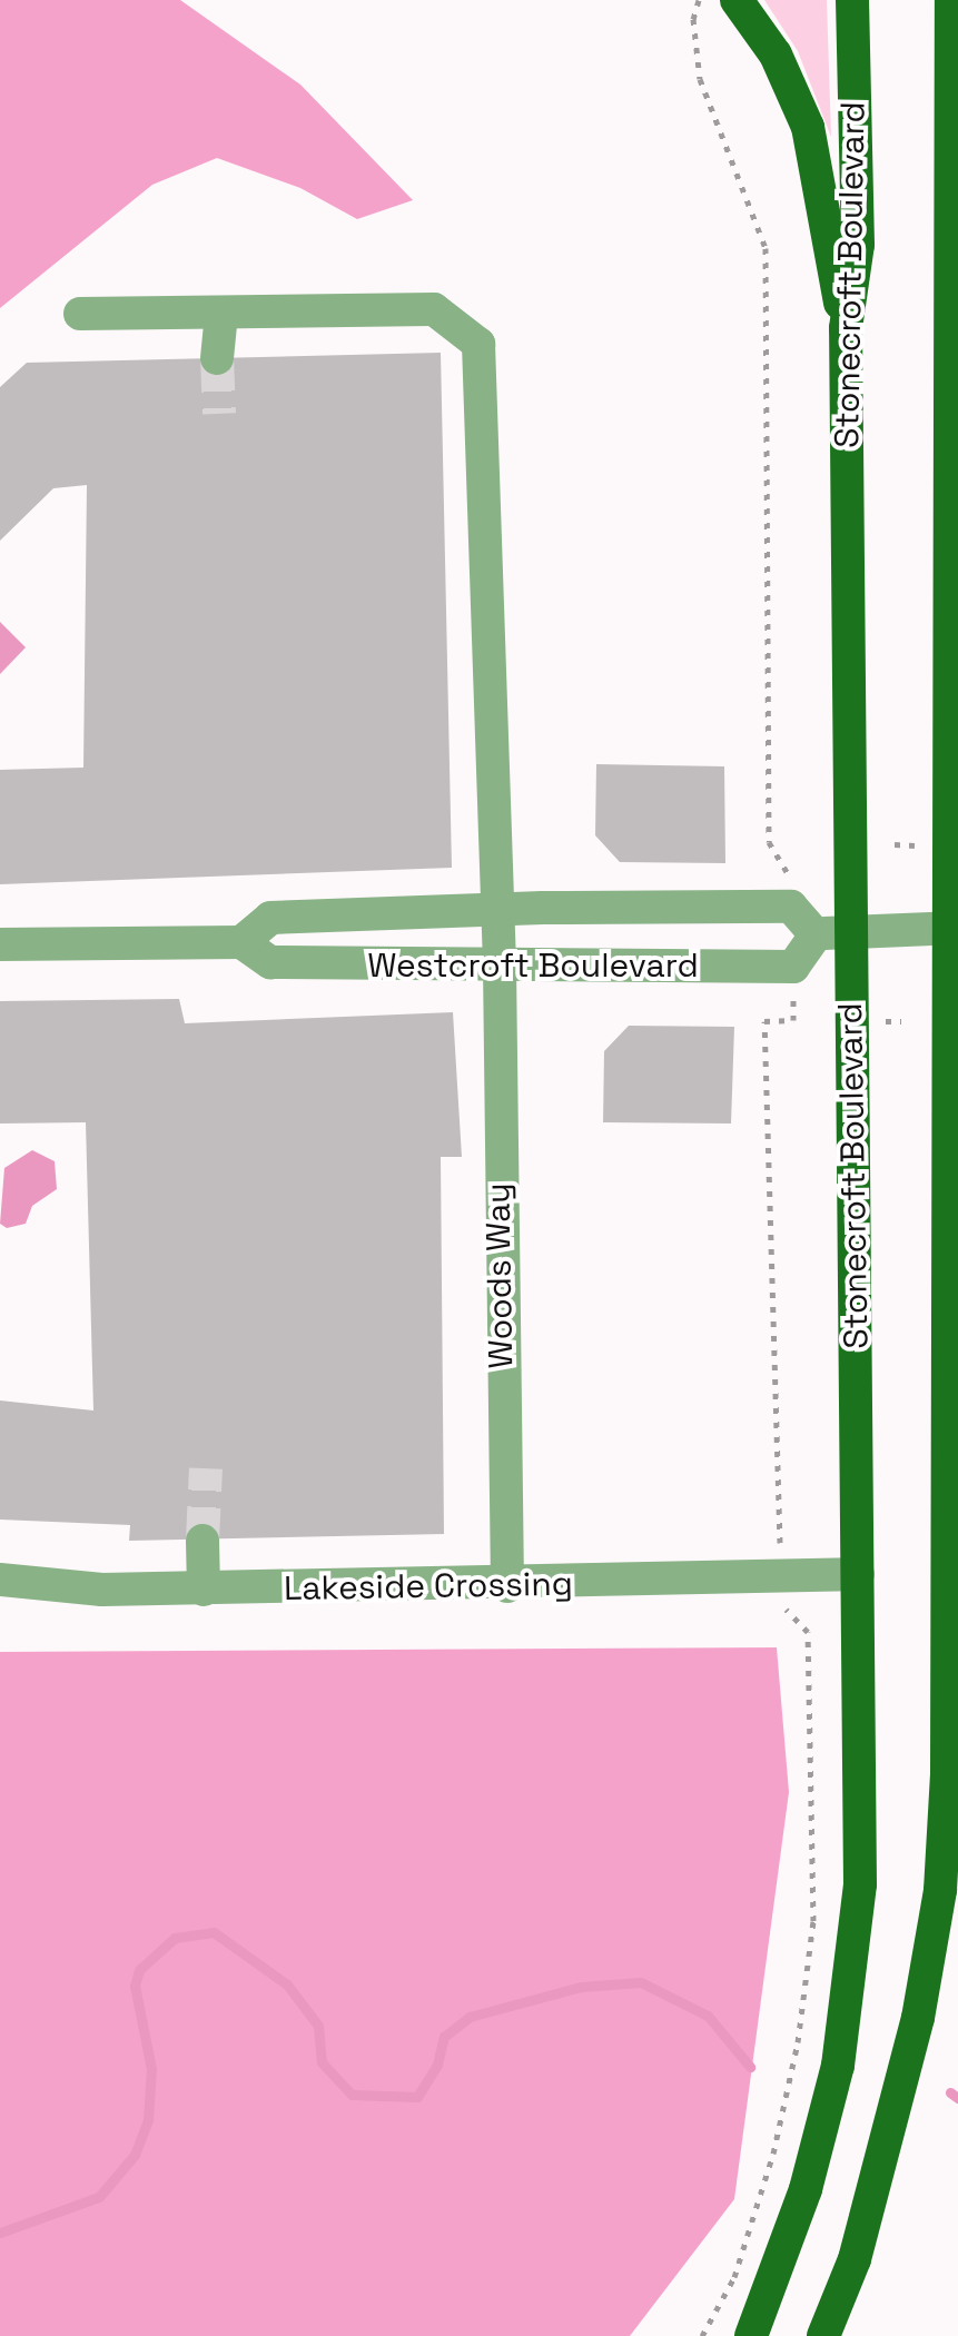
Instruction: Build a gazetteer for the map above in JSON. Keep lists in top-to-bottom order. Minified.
{"streets":{"main road":["Stonecroft Boulevard"],"street":["Westcroft Boulevard","Woods Way","Lakeside Crossing"]},"crossings":[["Stonecroft Boulevard","Lakeside Crossing"],["Westcroft Boulevard","Woods Way"],["Woods Way","Lakeside Crossing"]]}
